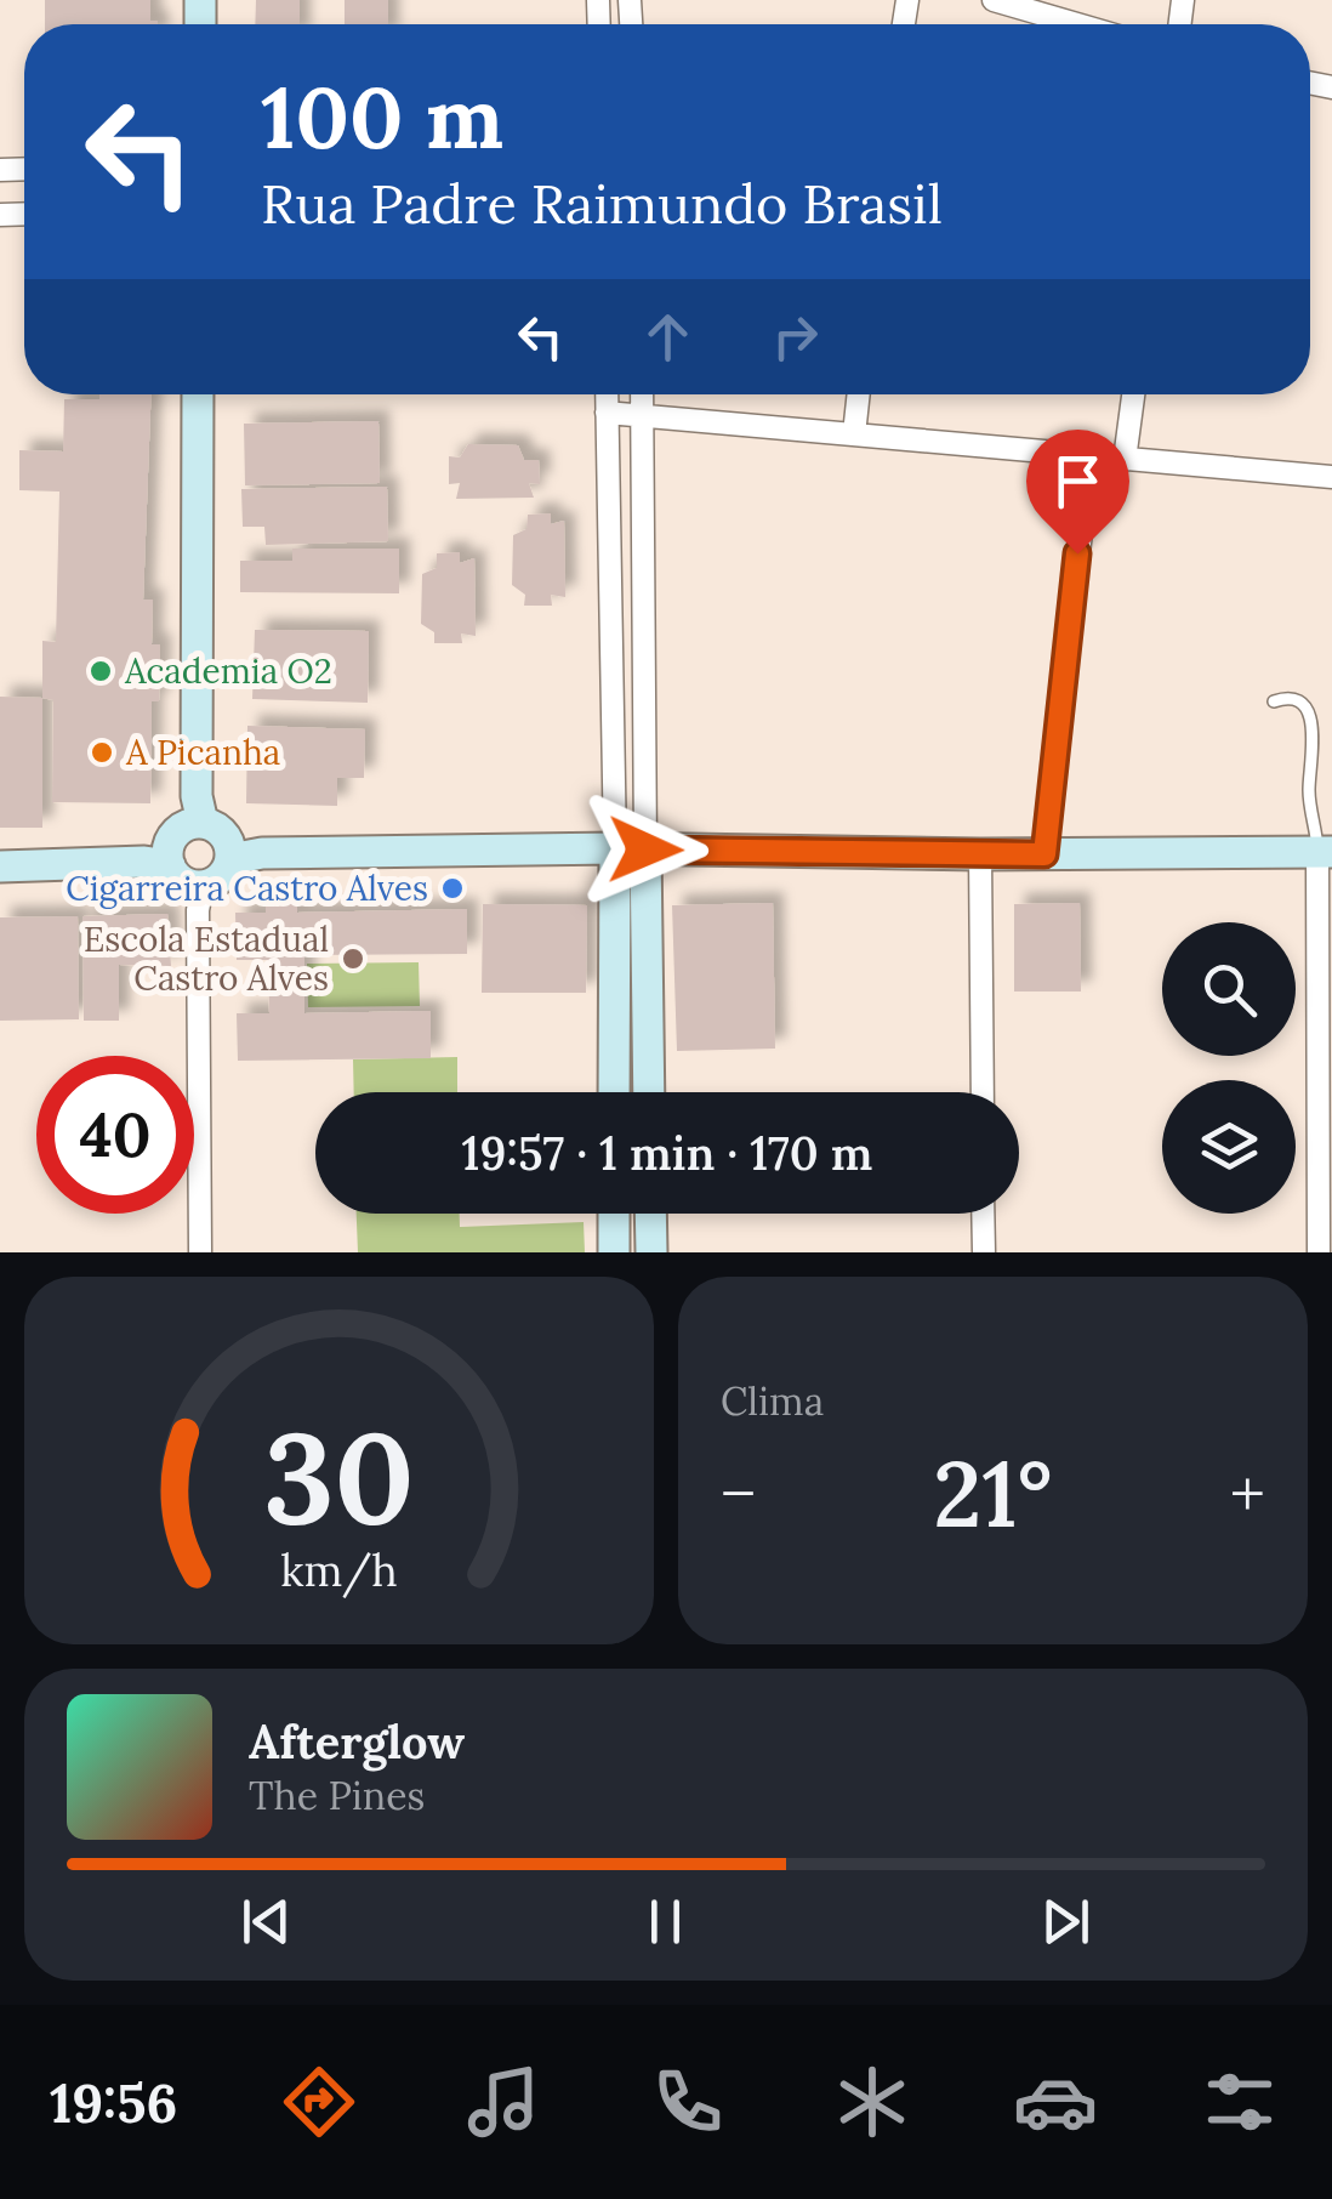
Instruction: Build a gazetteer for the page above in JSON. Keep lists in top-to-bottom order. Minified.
{"places":["Academia O2","A Picanha","Cigarreira Castro Alves","Escola Estadual Castro Alves"],"page":{"turn":["100 m","Rua Padre Raimundo Brasil"],"limit":"40","trip":"19:57 · 1 min · 170 m","tile":"Clima","heat":["−","21°","+"],"song":["Afterglow","The Pines"],"tabs":"19:56","gauge":["30","km/h"]}}
